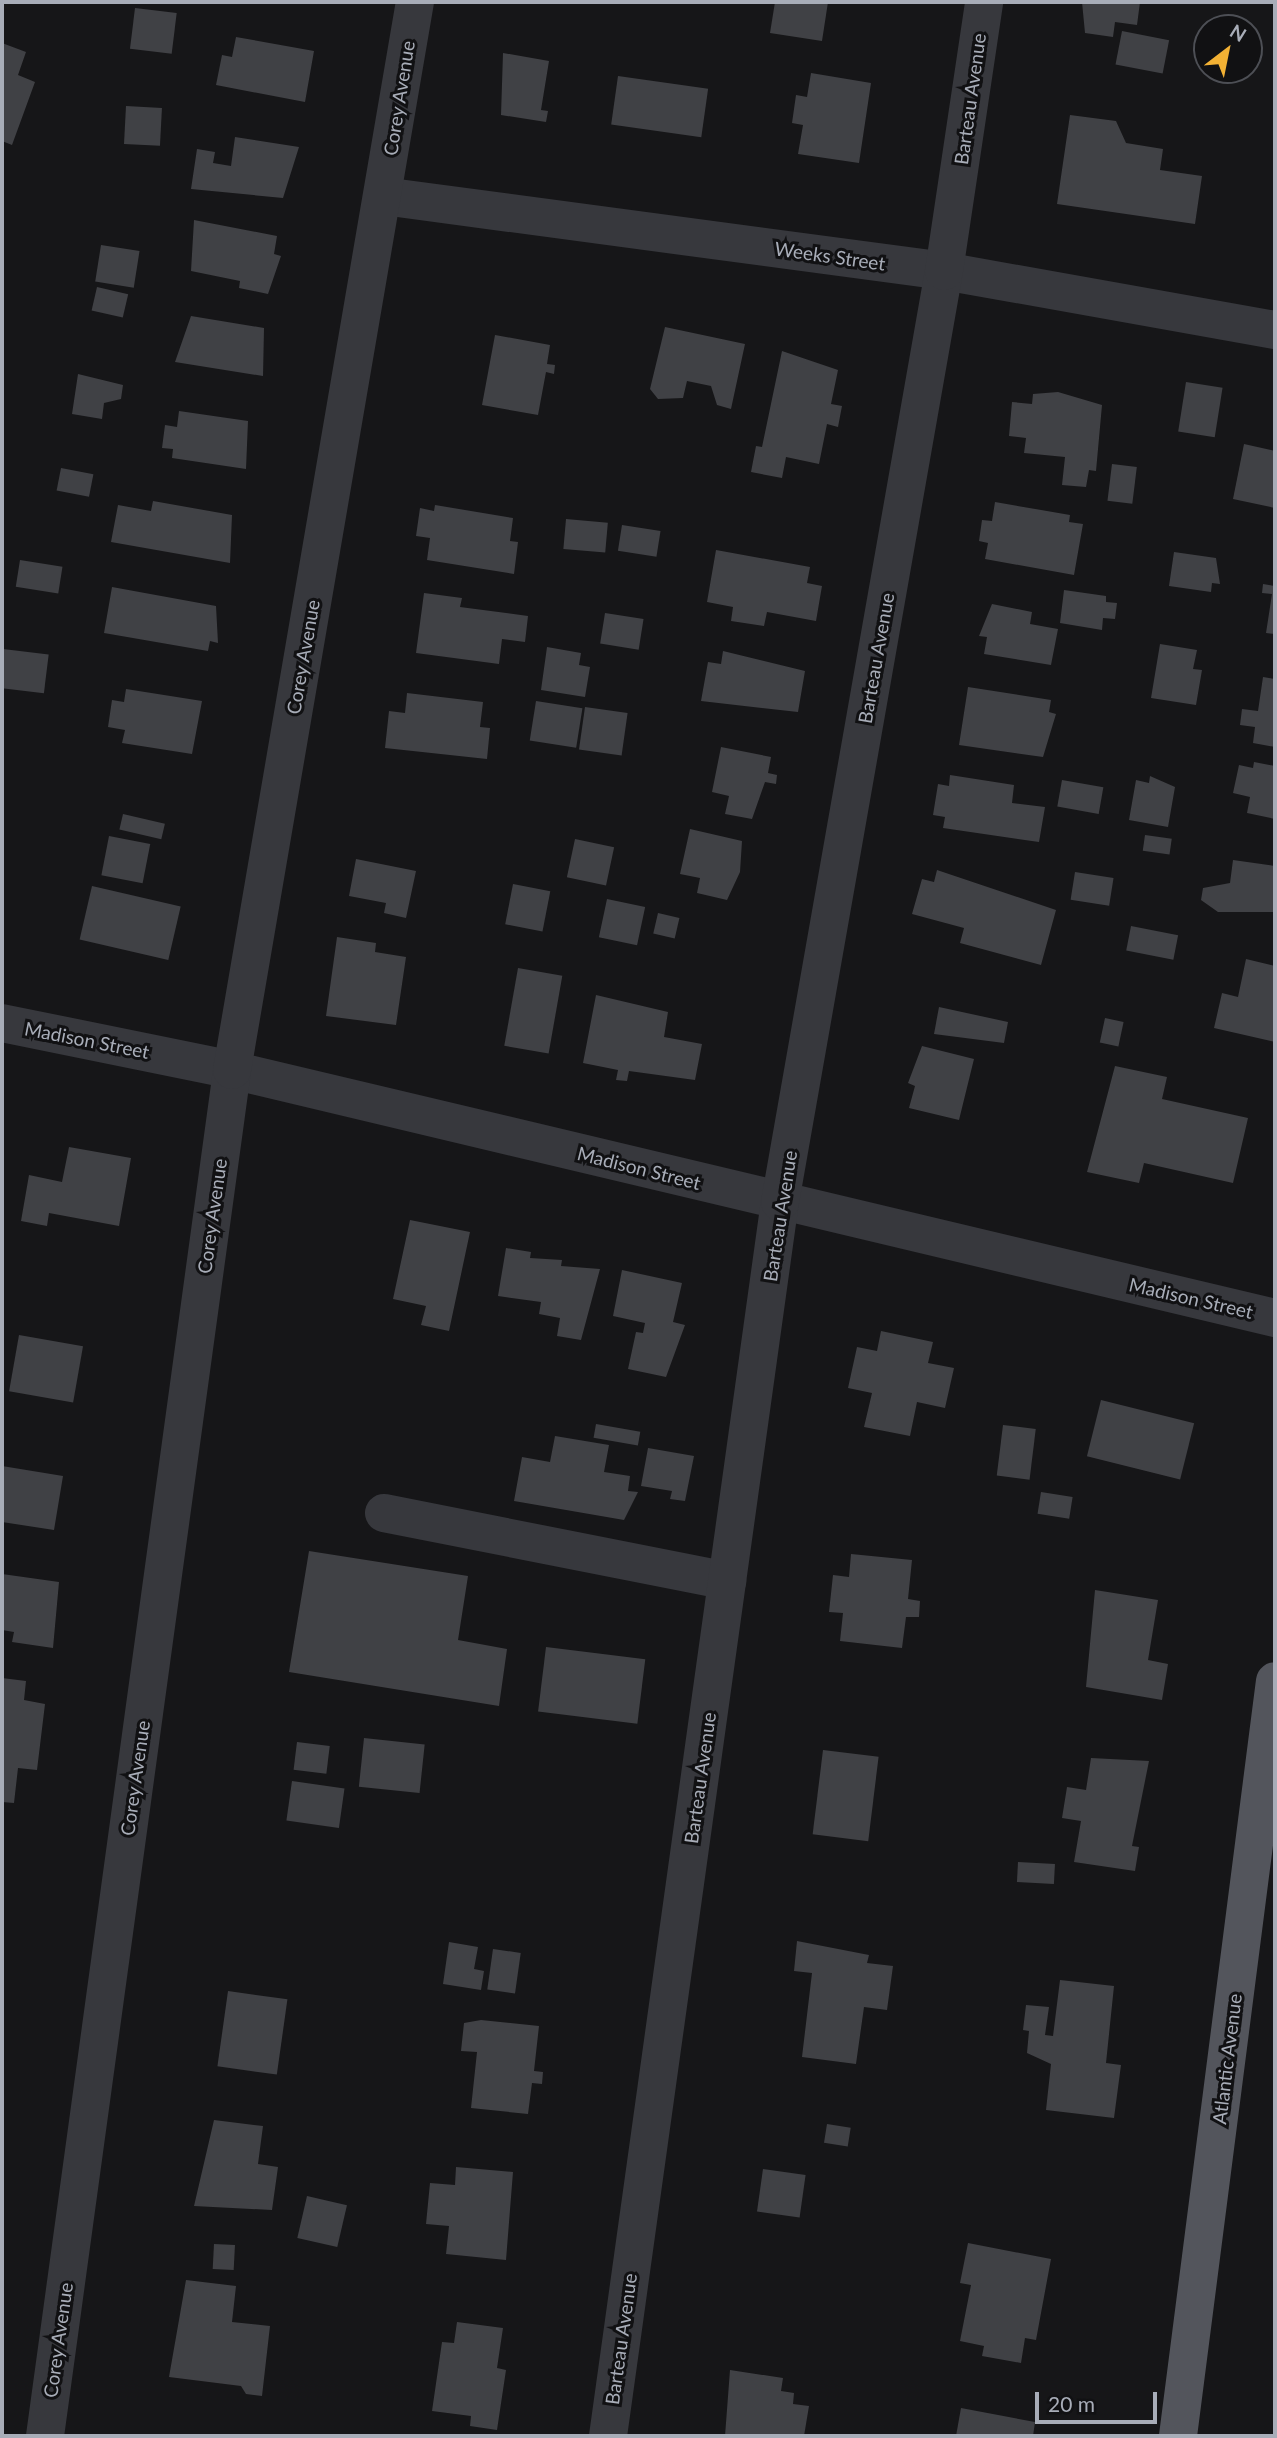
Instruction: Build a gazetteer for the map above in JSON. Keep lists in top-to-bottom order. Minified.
{"streets":{"main road":["Atlantic Avenue"],"street":["Corey Avenue","Barteau Avenue","Weeks Street","Madison Street"]},"crossings":[["Corey Avenue","Weeks Street"],["Corey Avenue","Madison Street"],["Barteau Avenue","Weeks Street"],["Barteau Avenue","Madison Street"]],"scale_bar":"20 m","north":"top right"}
